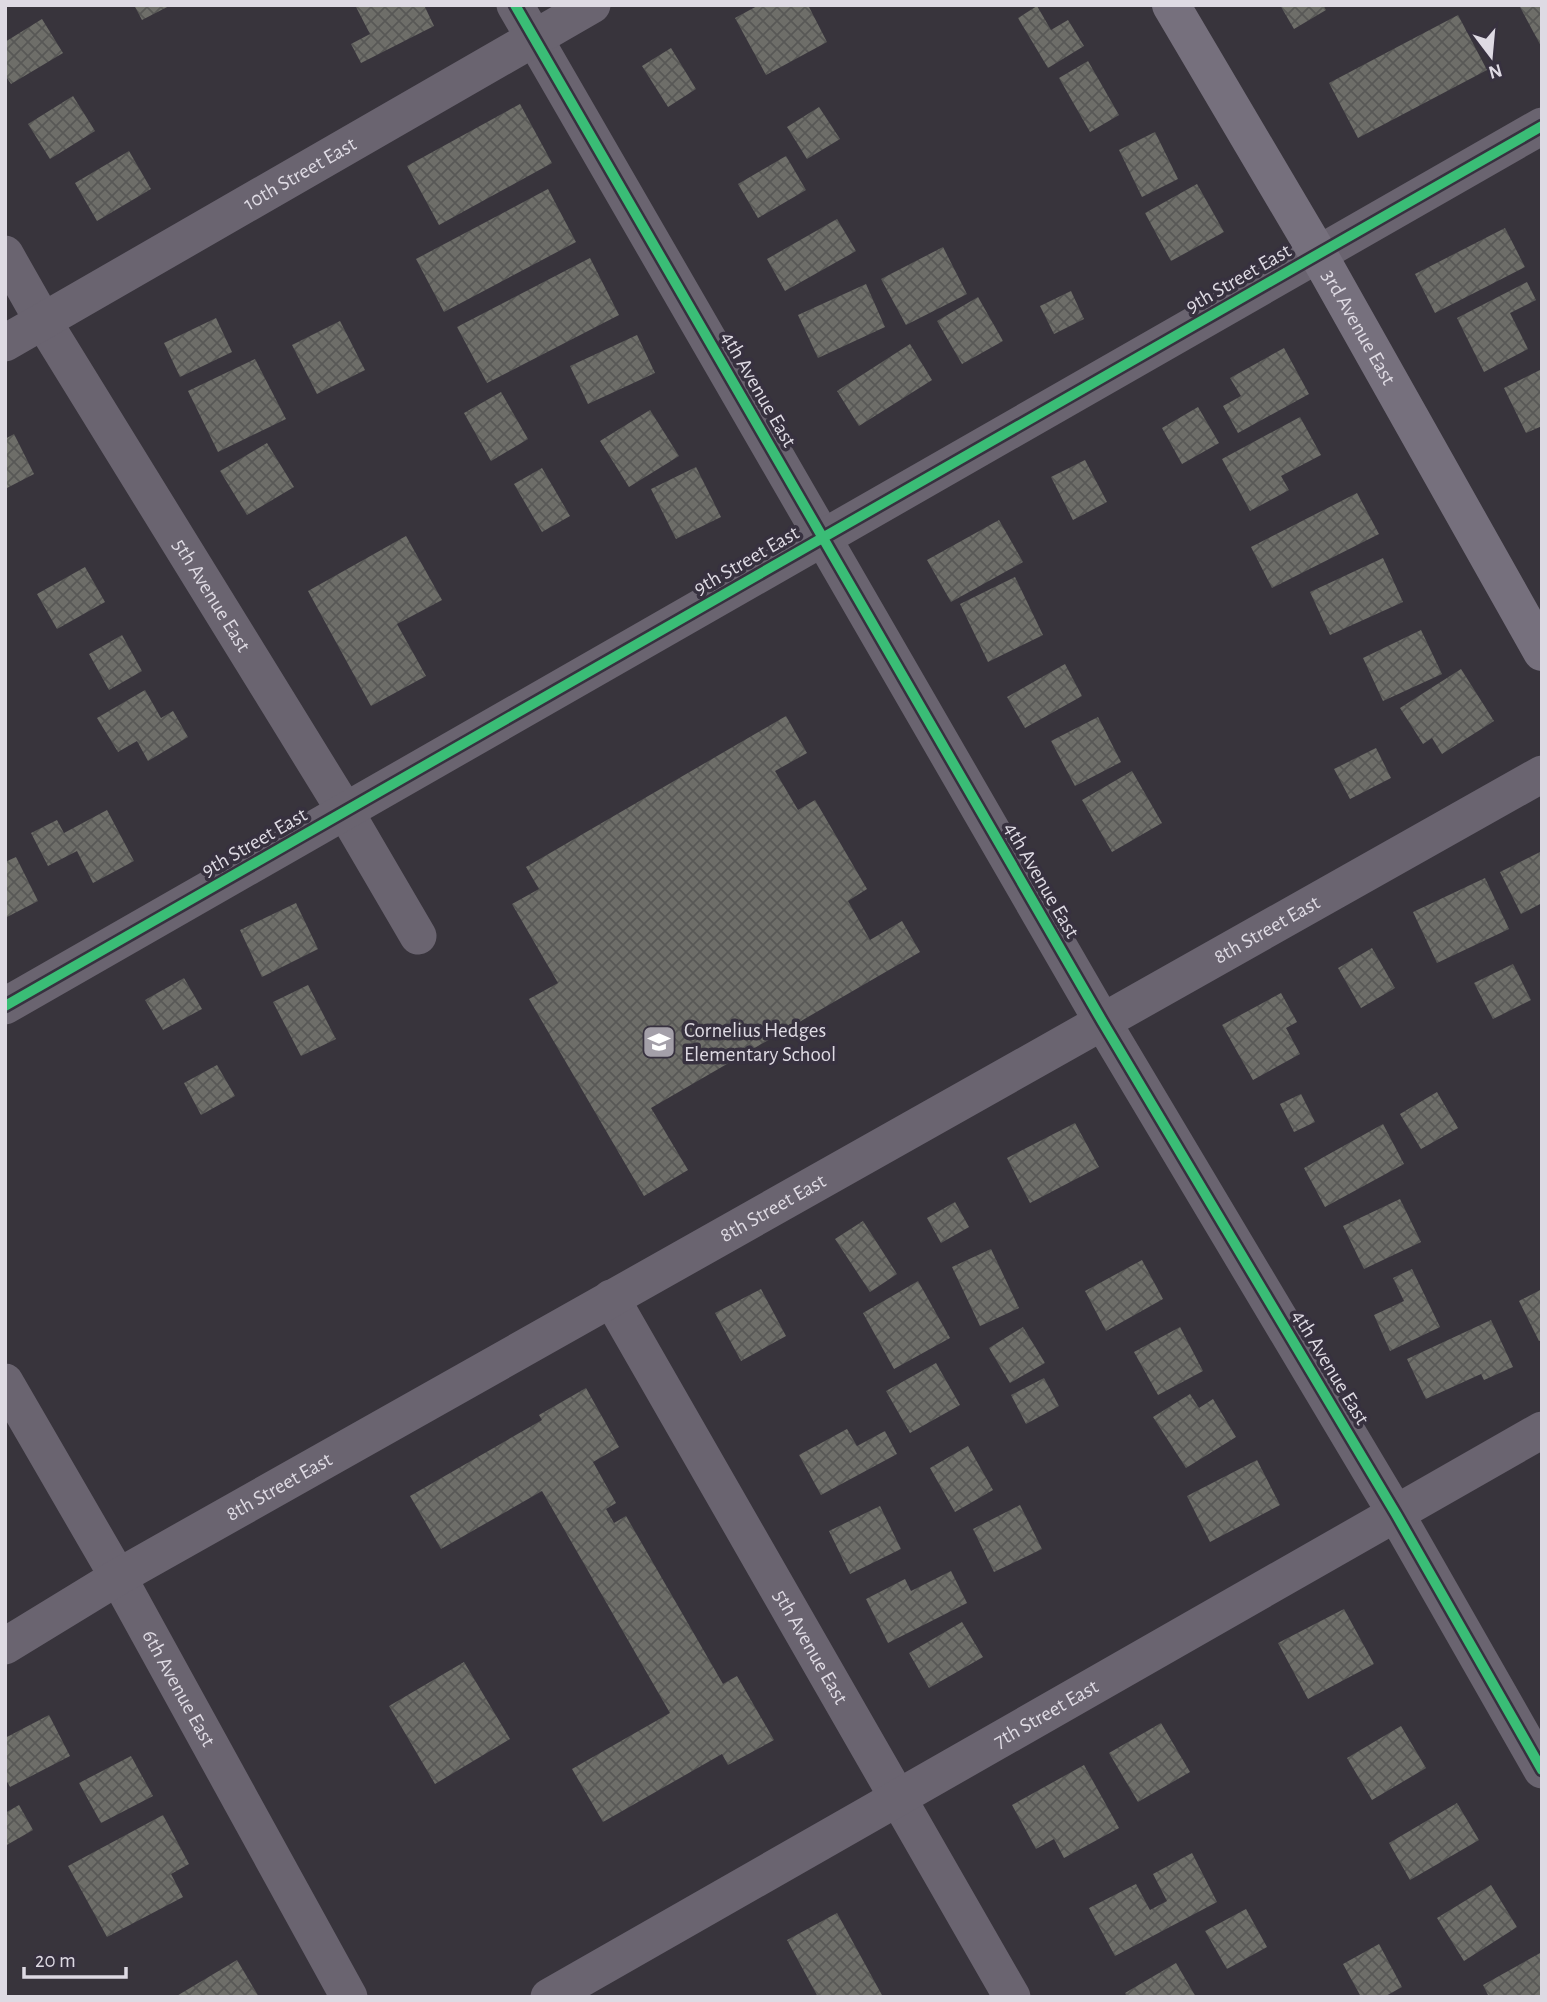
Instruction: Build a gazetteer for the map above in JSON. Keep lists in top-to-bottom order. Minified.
{"streets":{"street":["10th Street East","9th Street East","3rd Avenue East","4th Avenue East","5th Avenue East","8th Street East","6th Avenue East","7th Street East"]},"crossings":[["10th Street East","4th Avenue East"],["10th Street East","5th Avenue East"],["9th Street East","3rd Avenue East"],["9th Street East","4th Avenue East"],["9th Street East","5th Avenue East"],["4th Avenue East","8th Street East"],["4th Avenue East","7th Street East"],["5th Avenue East","8th Street East"],["5th Avenue East","7th Street East"],["8th Street East","6th Avenue East"]],"places":{"school or university":["Cornelius Hedges Elementary School"]},"scale_bar":"20 m","north":"bottom"}
